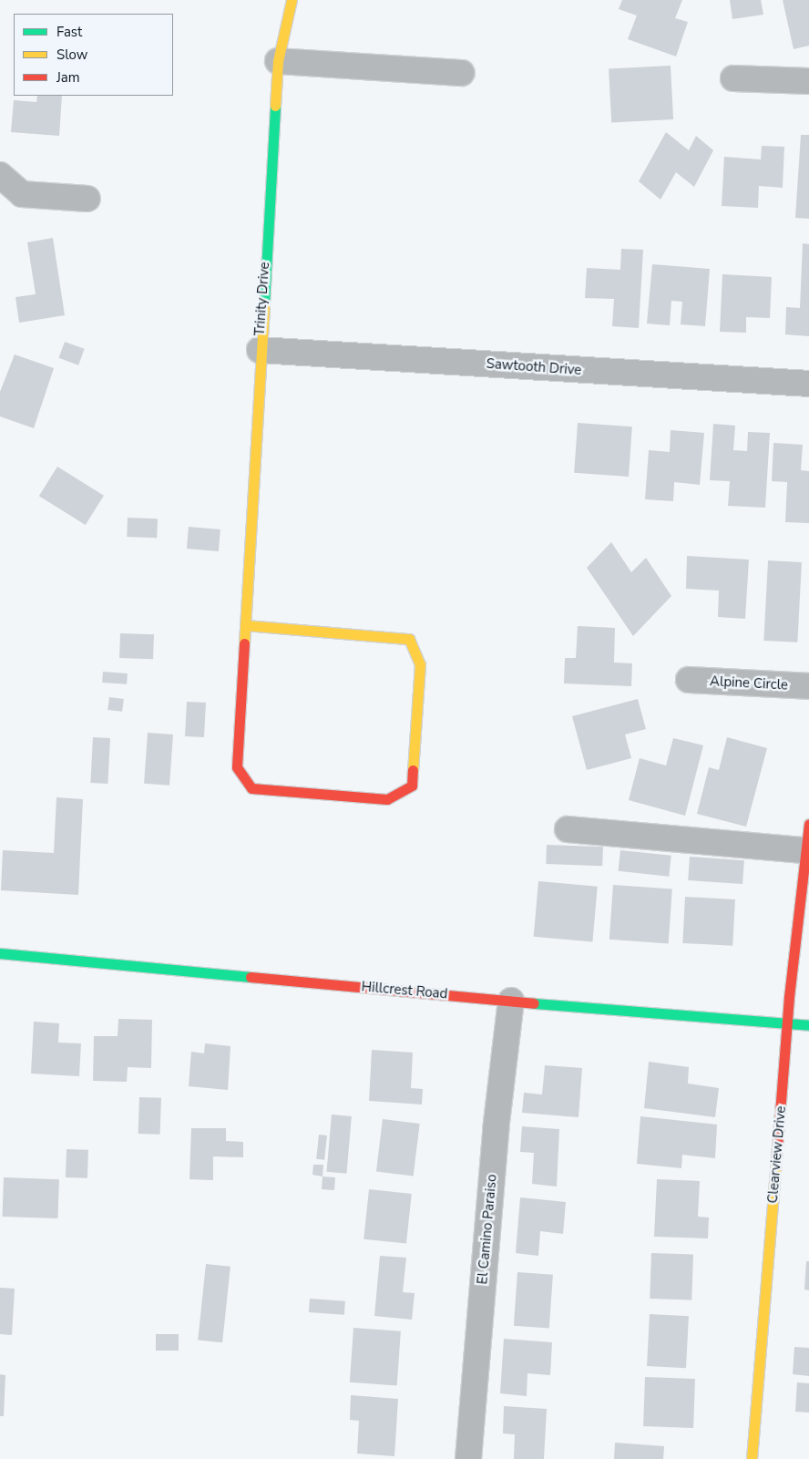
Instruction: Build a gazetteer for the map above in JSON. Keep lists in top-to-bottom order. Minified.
{"streets":{"street":["Trinity Drive","Sawtooth Drive","Alpine Circle","Hillcrest Road","Clearview Drive","El Camino Paraiso"]},"crossings":[["Trinity Drive","Sawtooth Drive"],["Hillcrest Road","Clearview Drive"],["Hillcrest Road","El Camino Paraiso"]],"legend":["Fast","Slow","Jam"]}
